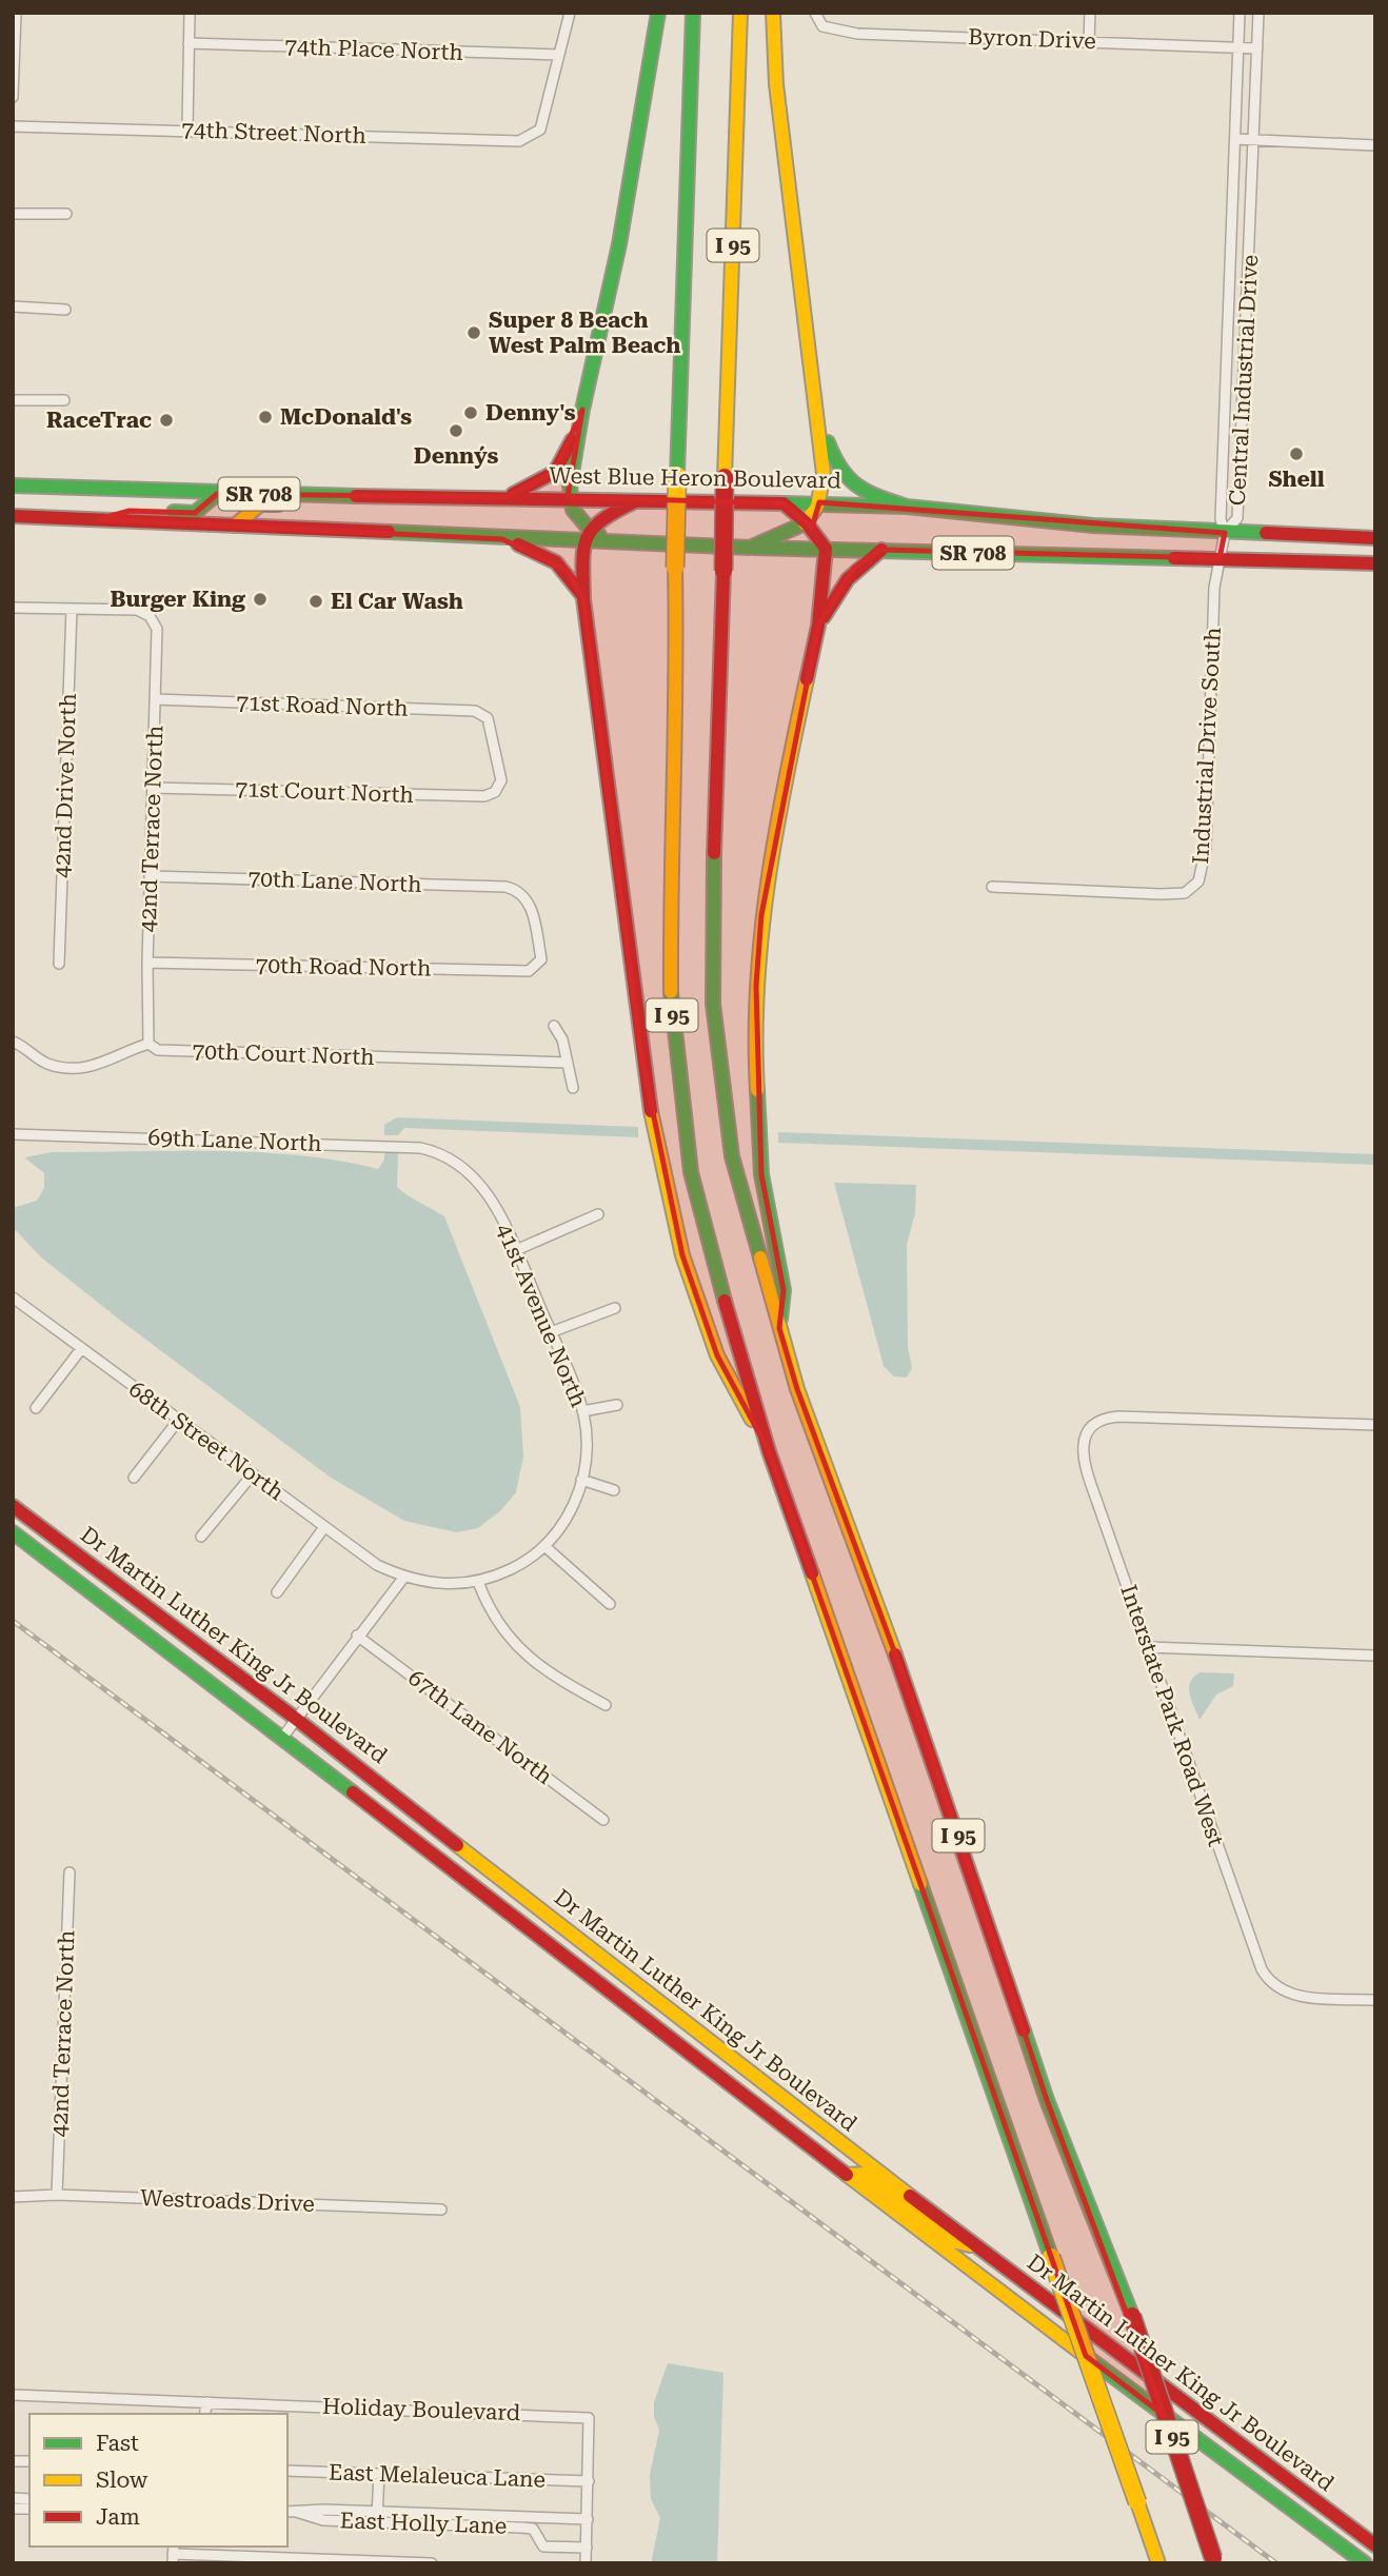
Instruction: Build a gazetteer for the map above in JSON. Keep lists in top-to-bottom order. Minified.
{"streets":{"main road":["I 95","West Blue Heron Boulevard","SR 708","Dr Martin Luther King Jr Boulevard"],"street":["Byron Drive","74th Place North","74th Street North","Central Industrial Drive","71st Road North","Industrial Drive South","42nd Drive North","71st Court North","42nd Terrace North","70th Lane North","70th Road North","70th Court North","69th Lane North","41st Avenue North","68th Street North","Interstate Park Road West","67th Lane North","Westroads Drive","Holiday Boulevard","East Melaleuca Lane","East Holly Lane"]},"crossings":[["Byron Drive","Central Industrial Drive"],["74th Place North","74th Street North"],["Central Industrial Drive","West Blue Heron Boulevard"],["Central Industrial Drive","Industrial Drive South"],["West Blue Heron Boulevard","Industrial Drive South"],["SR 708","Industrial Drive South"],["71st Road North","71st Court North"],["71st Road North","42nd Terrace North"],["42nd Drive North","42nd Terrace North"],["71st Court North","42nd Terrace North"],["42nd Terrace North","70th Lane North"],["42nd Terrace North","70th Road North"],["42nd Terrace North","70th Court North"],["42nd Terrace North","Westroads Drive"],["70th Lane North","70th Road North"],["69th Lane North","41st Avenue North"],["41st Avenue North","68th Street North"],["Holiday Boulevard","East Melaleuca Lane"]],"places":["Super 8 Beach West Palm Beach","Denny's","McDonald's","RaceTrac","Denny´s","Shell","Burger King","El Car Wash"],"legend":["Fast","Slow","Jam"]}
